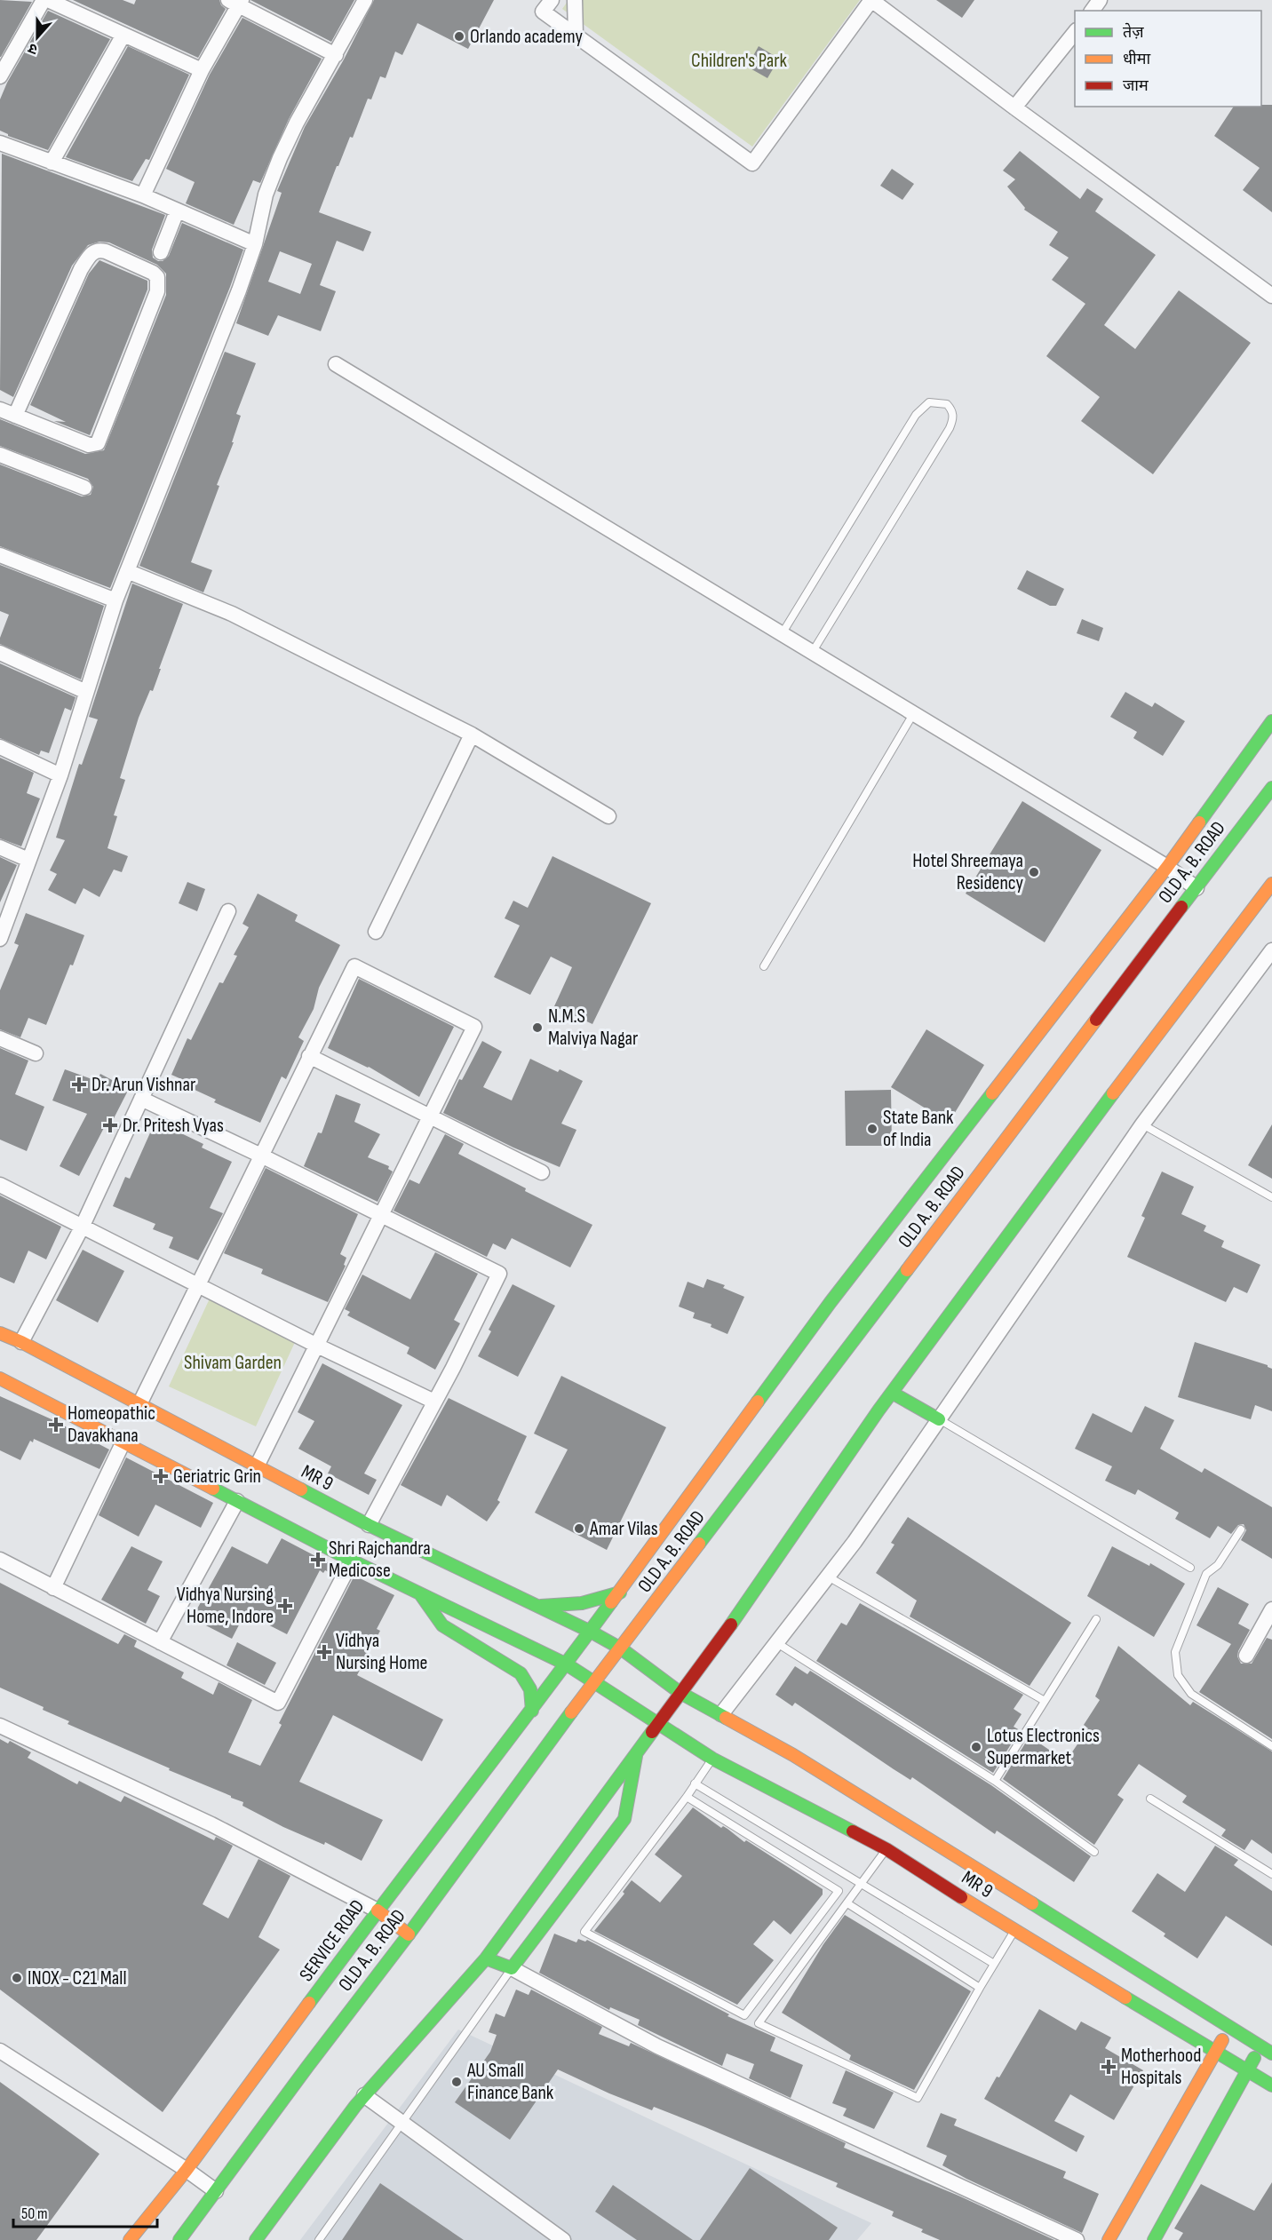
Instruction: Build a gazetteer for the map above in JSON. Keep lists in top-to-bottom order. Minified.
{"streets":{"main road":["OLD A. B. ROAD","MR 9","SERVICE ROAD"]},"crossings":[["OLD A. B. ROAD","MR 9"],["MR 9","SERVICE ROAD"]],"parks":["Children's Park","Shivam Garden"],"places":{"other":["Orlando academy","Hotel Shreemaya Residency","N.M.S Malviya Nagar","State Bank of India","Amar Vilas","Lotus Electronics Supermarket","INOX - C21 Mall","AU Small Finance Bank"],"health":["Dr. Arun Vishnar","Dr. Pritesh Vyas","Homeopathic Davakhana","Geriatric Grin","Shri Rajchandra Medicose","Vidhya Nursing Home, Indore","Vidhya Nursing Home","Motherhood Hospitals"]},"legend":["तेज़","धीमा","जाम"],"scale_bar":"50 m","north":"bottom"}
